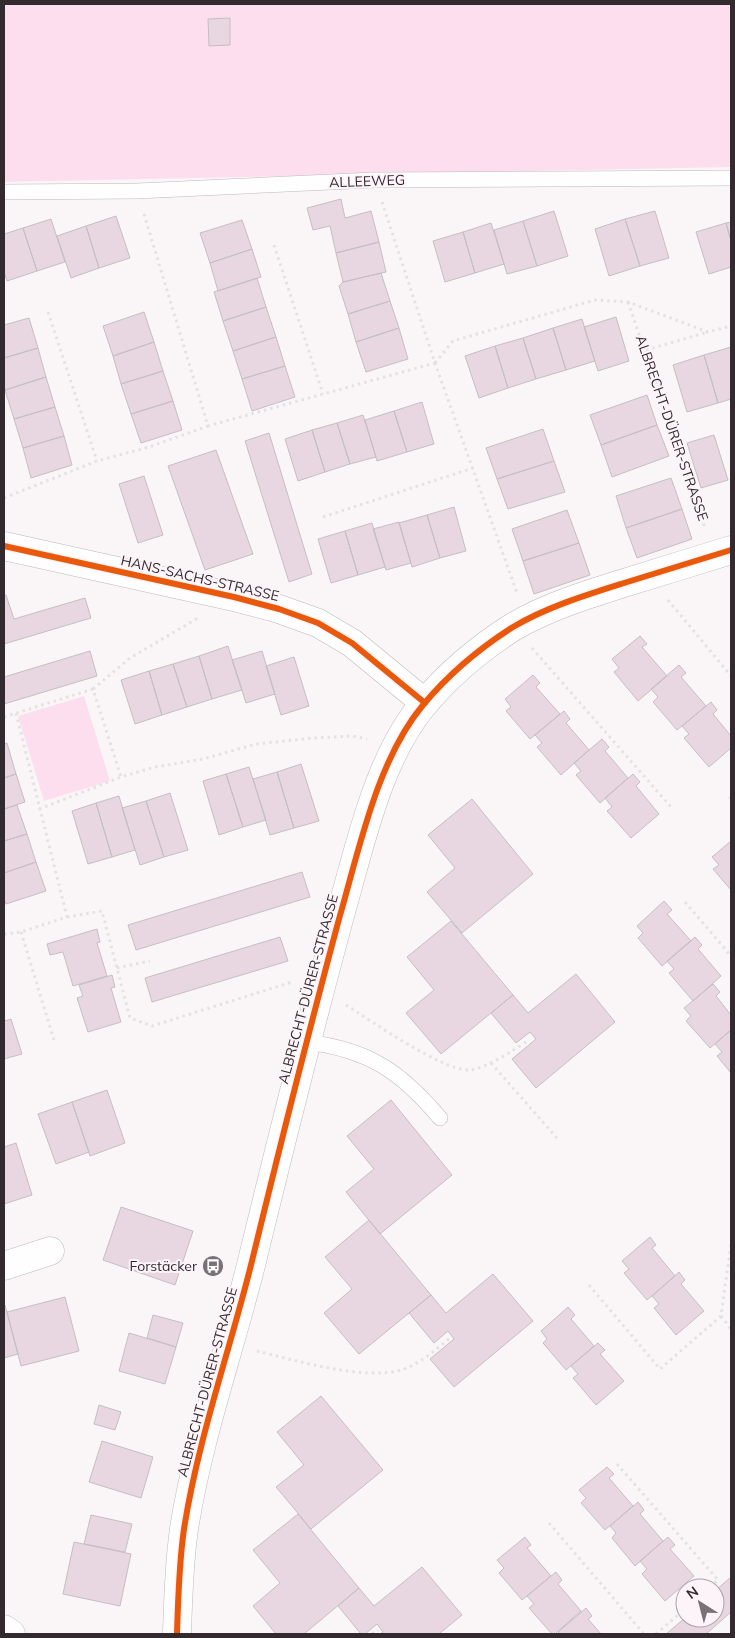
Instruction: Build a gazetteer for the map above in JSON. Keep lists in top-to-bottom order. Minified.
{"streets":{"street":["ALBRECHT-DÜRER-STRASSE","HANS-SACHS-STRASSE"],"lane":["ALLEEWEG"]},"crossings":[["ALBRECHT-DÜRER-STRASSE","HANS-SACHS-STRASSE"]],"places":{"bus stop":["Forstäcker"]},"north":"top left"}
